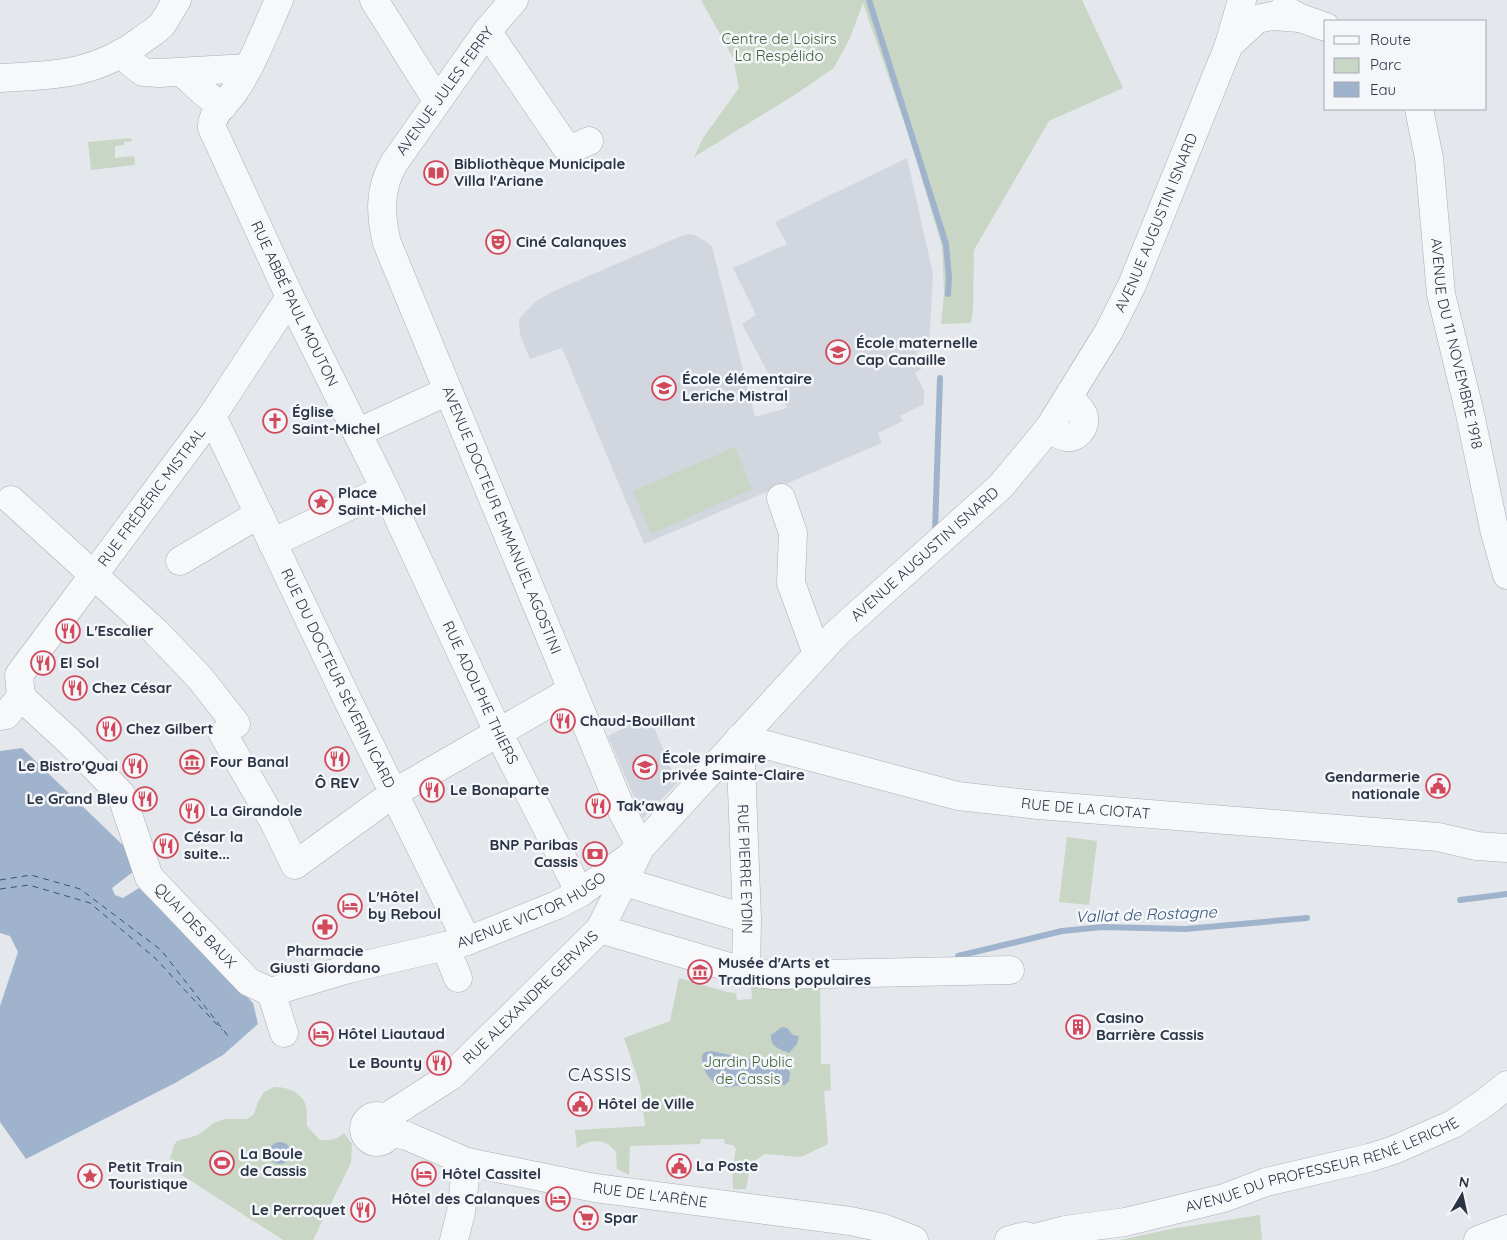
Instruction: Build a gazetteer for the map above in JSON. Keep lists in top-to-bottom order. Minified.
{"streets":{"street":["AVENUE JULES FERRY","AVENUE AUGUSTIN ISNARD","RUE ABBÉ PAUL MOUTON","AVENUE DU 11 NOVEMBRE 1918","RUE FRÉDÉRIC MISTRAL","AVENUE DOCTEUR EMMANUEL AGOSTINI","RUE DU DOCTEUR SÉVERIN ICARD","RUE ADOLPHE THIERS","RUE DE LA CIOTAT","RUE PIERRE EYDIN","AVENUE VICTOR HUGO","QUAI DES BAUX","RUE ALEXANDRE GERVAIS","AVENUE DU PROFESSEUR RENÉ LERICHE","RUE DE L'ARÈNE"]},"crossings":[["AVENUE JULES FERRY","AVENUE DOCTEUR EMMANUEL AGOSTINI"],["AVENUE AUGUSTIN ISNARD","RUE DE LA CIOTAT"],["AVENUE AUGUSTIN ISNARD","RUE PIERRE EYDIN"],["AVENUE AUGUSTIN ISNARD","AVENUE VICTOR HUGO"],["RUE ABBÉ PAUL MOUTON","RUE FRÉDÉRIC MISTRAL"],["RUE ABBÉ PAUL MOUTON","RUE ADOLPHE THIERS"],["RUE FRÉDÉRIC MISTRAL","RUE DU DOCTEUR SÉVERIN ICARD"],["RUE FRÉDÉRIC MISTRAL","QUAI DES BAUX"],["AVENUE DOCTEUR EMMANUEL AGOSTINI","AVENUE VICTOR HUGO"],["AVENUE DOCTEUR EMMANUEL AGOSTINI","RUE ALEXANDRE GERVAIS"],["RUE DU DOCTEUR SÉVERIN ICARD","AVENUE VICTOR HUGO"],["RUE ADOLPHE THIERS","AVENUE VICTOR HUGO"],["RUE DE LA CIOTAT","RUE PIERRE EYDIN"],["RUE DE LA CIOTAT","AVENUE VICTOR HUGO"],["RUE PIERRE EYDIN","AVENUE VICTOR HUGO"],["AVENUE VICTOR HUGO","QUAI DES BAUX"],["AVENUE VICTOR HUGO","RUE ALEXANDRE GERVAIS"],["RUE ALEXANDRE GERVAIS","RUE DE L'ARÈNE"]],"districts":["CASSIS"],"water":["Vallat de Rostagne"],"parks":["Centre de Loisirs La Respélido","Jardin Public de Cassis"],"places":{"library":["Bibliothèque Municipale Villa l'Ariane"],"theatre":["Ciné Calanques"],"school or university":["École maternelle Cap Canaille","École élémentaire Leriche Mistral","École primaire privée Sainte-Claire"],"church":["Église Saint-Michel"],"place":["Place Saint-Michel","Petit Train Touristique"],"restaurant":["L'Escalier","El Sol","Chez César","Chaud-Bouillant","Chez Gilbert","Ô REV","Le Bistro'Quai","Le Bonaparte","Le Grand Bleu","Tak'away","La Girandole","César la suite...","Le Bounty","Le Perroquet"],"museum":["Four Banal","Musée d'Arts et Traditions populaires"],"public building":["Gendarmerie nationale","Hôtel de Ville","La Poste"],"bank":["BNP Paribas Cassis"],"hotel":["L'Hôtel by Reboul","Hôtel Liautaud","Hôtel Cassitel","Hôtel des Calanques"],"pharmacy":["Pharmacie Giusti Giordano"],"building":["Casino Barrière Cassis"],"sports":["La Boule de Cassis"],"supermarket":["Spar"]},"legend":["Route","Parc","Eau"],"north":"top"}
